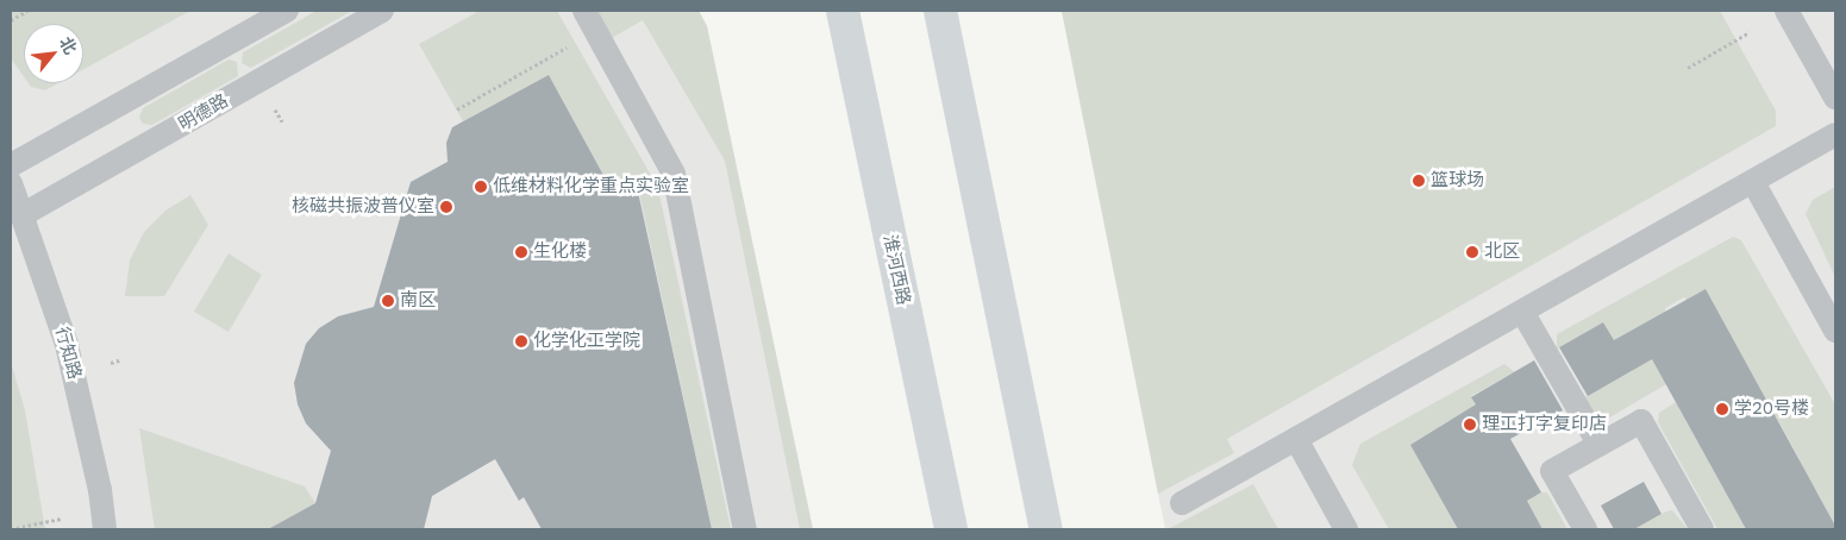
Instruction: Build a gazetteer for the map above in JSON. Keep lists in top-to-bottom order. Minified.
{"streets":{"main road":["淮河西路"],"lane":["明德路","行知路"]},"crossings":[["明德路","行知路"]],"places":["篮球场","低维材料化学重点实验室","核磁共振波普仪室","生化楼","北区","南区","化学化工学院","学20号楼","理工打字复印店"],"north":"top right"}
